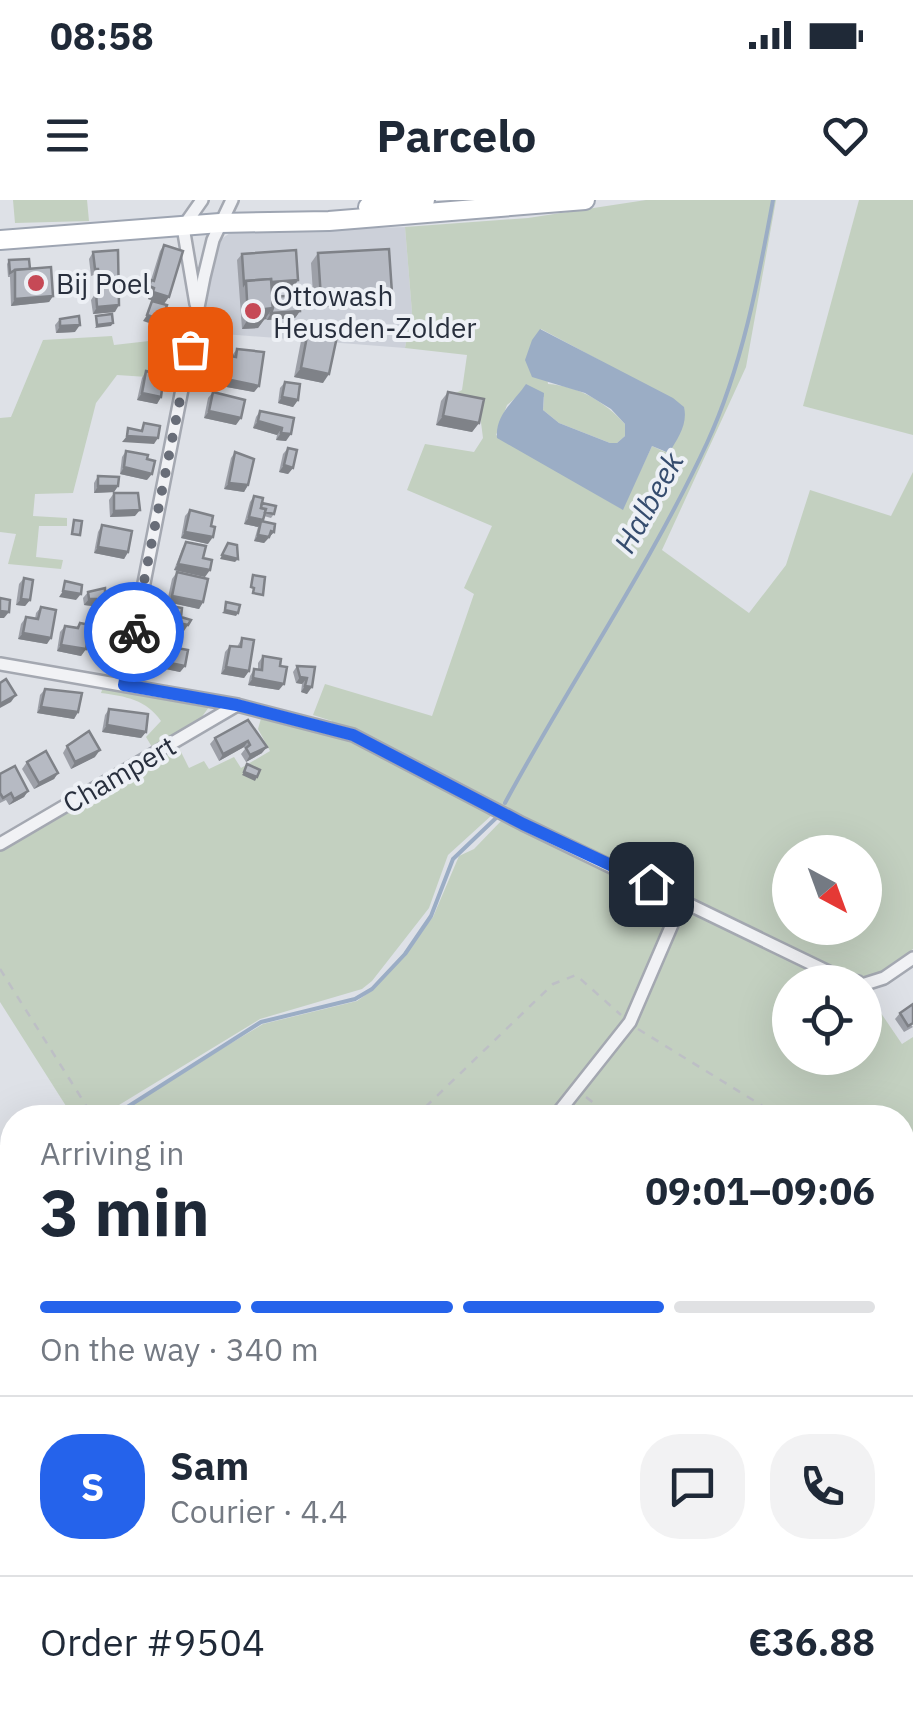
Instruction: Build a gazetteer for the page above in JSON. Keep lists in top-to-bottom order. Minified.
{"streets":{"street":["Champert"]},"water":["Halbeek"],"places":["Bij Poel","Ottowash Heusden-Zolder"],"north":"bottom right","page":{"status":"08:58","header":"Parcelo","heading":["3 min","Arriving in","09:01–09:06"],"panel":["Sam","Courier · 4.4","Order #9504","€36.88"],"bar":"On the way · 340 m","round":"S"}}
